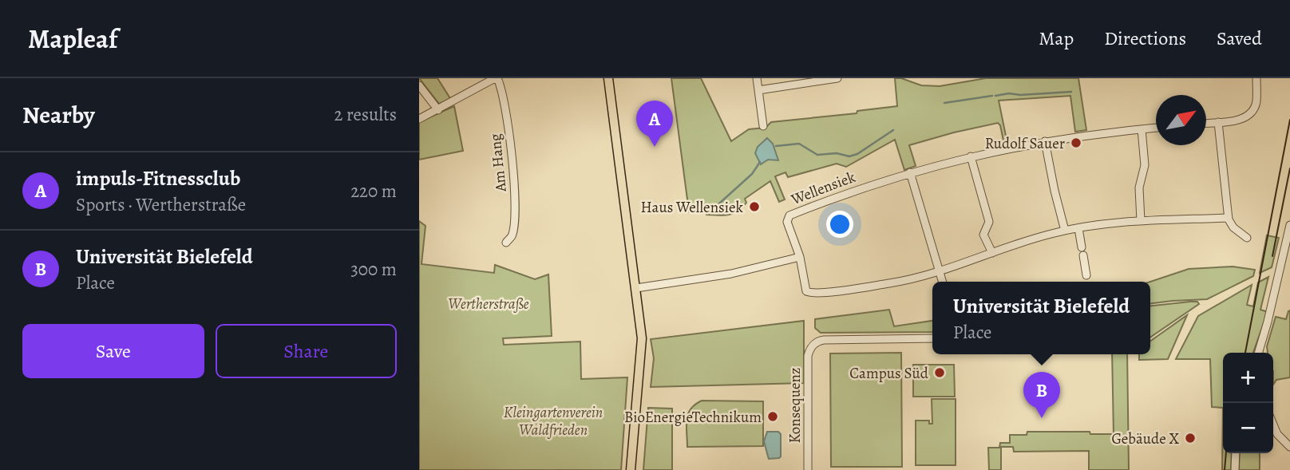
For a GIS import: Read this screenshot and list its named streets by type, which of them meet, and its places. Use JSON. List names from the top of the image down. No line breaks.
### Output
{"streets":{"street":["Am Hang","Wellensiek","Konsequenz"]},"parks":["Wertherstraße","Kleingartenverein Waldfrieden"],"places":["Rudolf Sauer","Haus Wellensiek","Campus Süd","BioEnergieTechnikum","Gebäude X"],"north":"top right","page":{"header":"Mapleaf","nav":["Map","Directions","Saved"],"heading":["Nearby","2 results"],"pins":["A","B"],"list":[{"mark":"A","name":"impuls-Fitnessclub","note":"Sports · Wertherstraße","value":"220 m"},{"mark":"B","name":"Universität Bielefeld","note":"Place","value":"300 m"}],"popup":["Universität Bielefeld","Place"],"buttons":["Save","Share"],"map_buttons":["+","−"]}}
